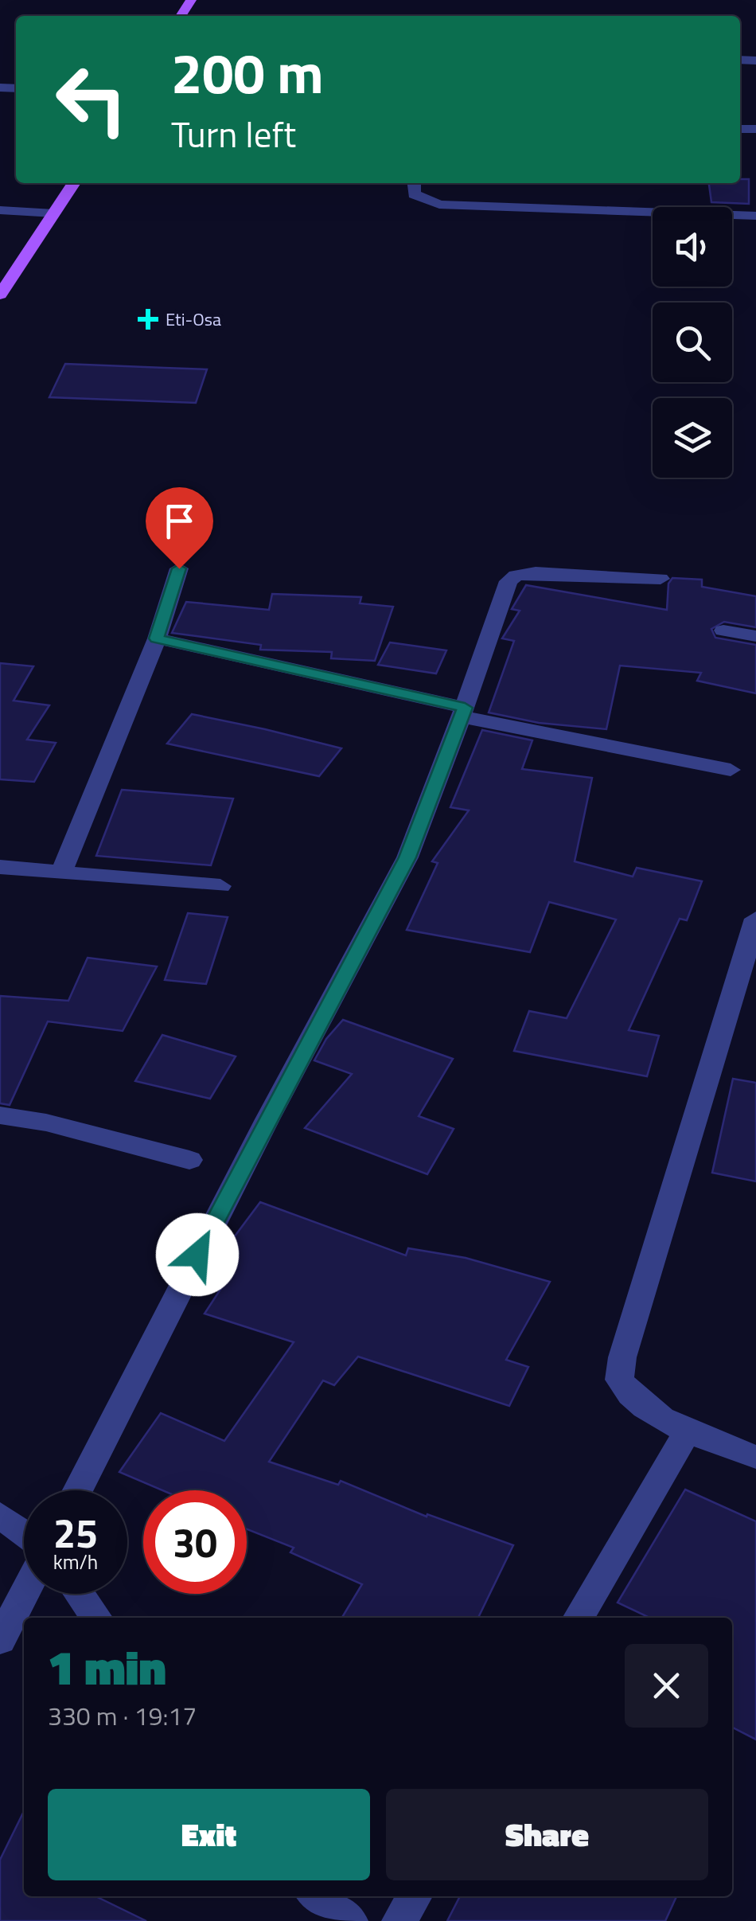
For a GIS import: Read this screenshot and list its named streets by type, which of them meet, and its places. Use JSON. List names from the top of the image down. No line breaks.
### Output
{"places":{"health":["Eti-Osa"]},"page":{"turn":["200 m","Turn left"],"speed":"25 km/h","limit":"30","heading":["1 min","330 m · 19:17"],"buttons":["Exit","Share"]}}
